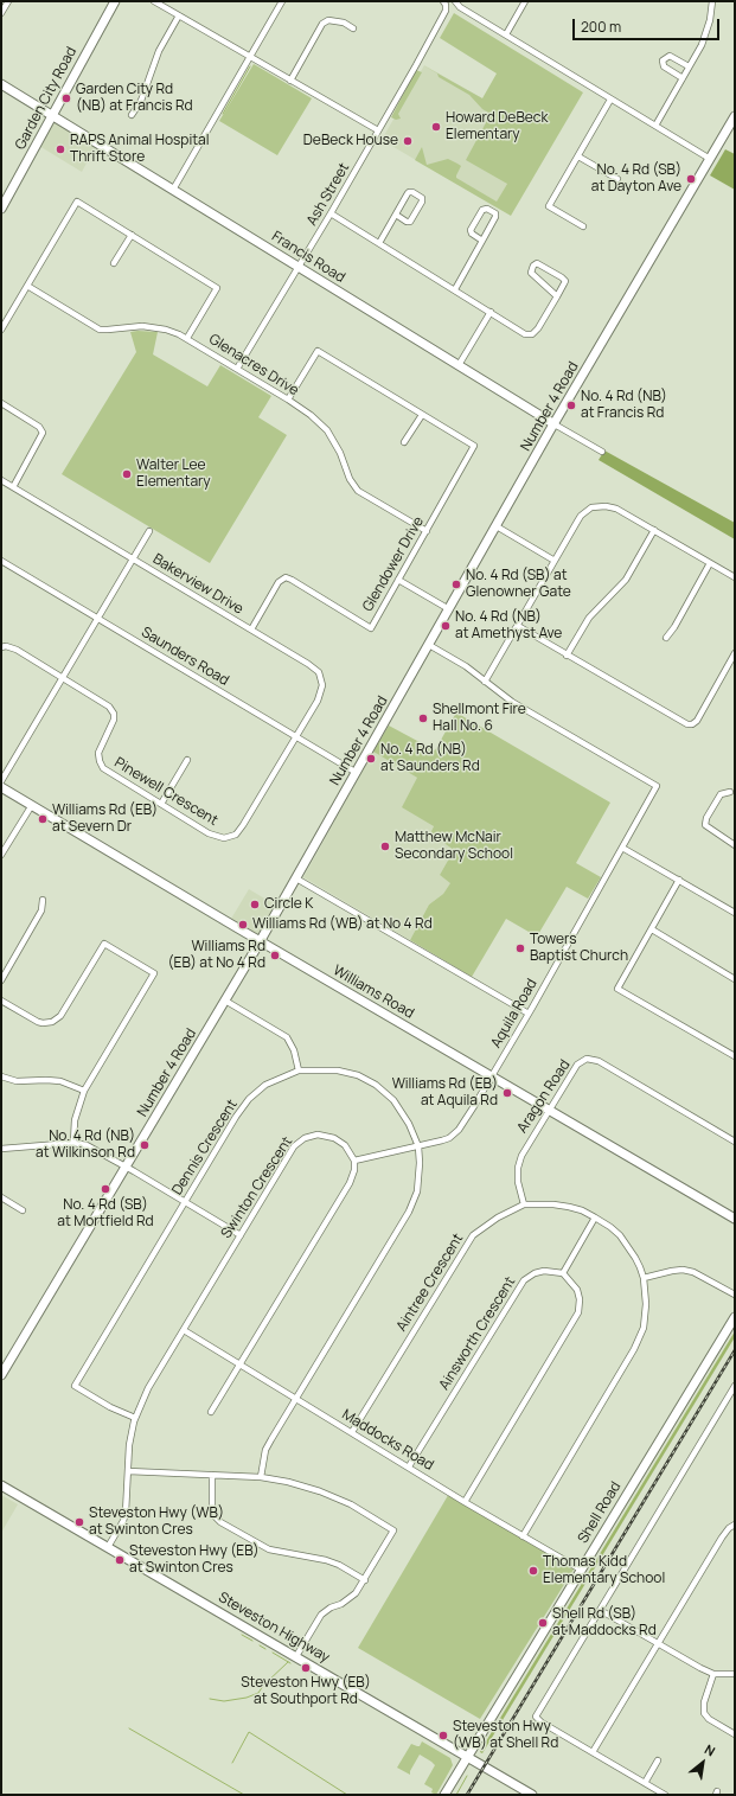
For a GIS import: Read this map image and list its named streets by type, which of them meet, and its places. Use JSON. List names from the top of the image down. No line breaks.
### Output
{"streets":{"street":["Garden City Road","Ash Street","Francis Road","Glenacres Drive","Number 4 Road","Glendower Drive","Bakerview Drive","Saunders Road","Pinewell Crescent","Williams Road","Aquila Road","Aragon Road","Dennis Crescent","Swinton Crescent","Aintree Crescent","Ainsworth Crescent","Maddocks Road","Shell Road","Steveston Highway"]},"crossings":[["Garden City Road","Francis Road"],["Ash Street","Francis Road"],["Ash Street","Glenacres Drive"],["Francis Road","Number 4 Road"],["Glenacres Drive","Glendower Drive"],["Number 4 Road","Saunders Road"],["Number 4 Road","Williams Road"],["Glendower Drive","Bakerview Drive"],["Bakerview Drive","Saunders Road"],["Bakerview Drive","Pinewell Crescent"],["Saunders Road","Pinewell Crescent"],["Williams Road","Aquila Road"],["Williams Road","Aragon Road"],["Aquila Road","Dennis Crescent"],["Aquila Road","Swinton Crescent"],["Aragon Road","Aintree Crescent"],["Dennis Crescent","Swinton Crescent"],["Dennis Crescent","Maddocks Road"],["Swinton Crescent","Maddocks Road"],["Swinton Crescent","Steveston Highway"],["Aintree Crescent","Maddocks Road"],["Ainsworth Crescent","Maddocks Road"],["Maddocks Road","Shell Road"],["Shell Road","Steveston Highway"]],"places":["Garden City Rd (NB) at Francis Rd","Howard DeBeck Elementary","DeBeck House","RAPS Animal Hospital Thrift Store","No. 4 Rd (SB) at Dayton Ave","No. 4 Rd (NB) at Francis Rd","Walter Lee Elementary","No. 4 Rd (SB) at Glenowner Gate","No. 4 Rd (NB) at Amethyst Ave","Shellmont Fire Hall No. 6","No. 4 Rd (NB) at Saunders Rd","Williams Rd (EB) at Severn Dr","Matthew McNair Secondary School","Circle K","Williams Rd (WB) at No 4 Rd","Towers Baptist Church","Williams Rd (EB) at No 4 Rd","Williams Rd (EB) at Aquila Rd","No. 4 Rd (NB) at Wilkinson Rd","No. 4 Rd (SB) at Mortfield Rd","Steveston Hwy (WB) at Swinton Cres","Steveston Hwy (EB) at Swinton Cres","Thomas Kidd Elementary School","Shell Rd (SB) at Maddocks Rd","Steveston Hwy (EB) at Southport Rd","Steveston Hwy (WB) at Shell Rd"],"scale_bar":"200 m","north":"top right"}
